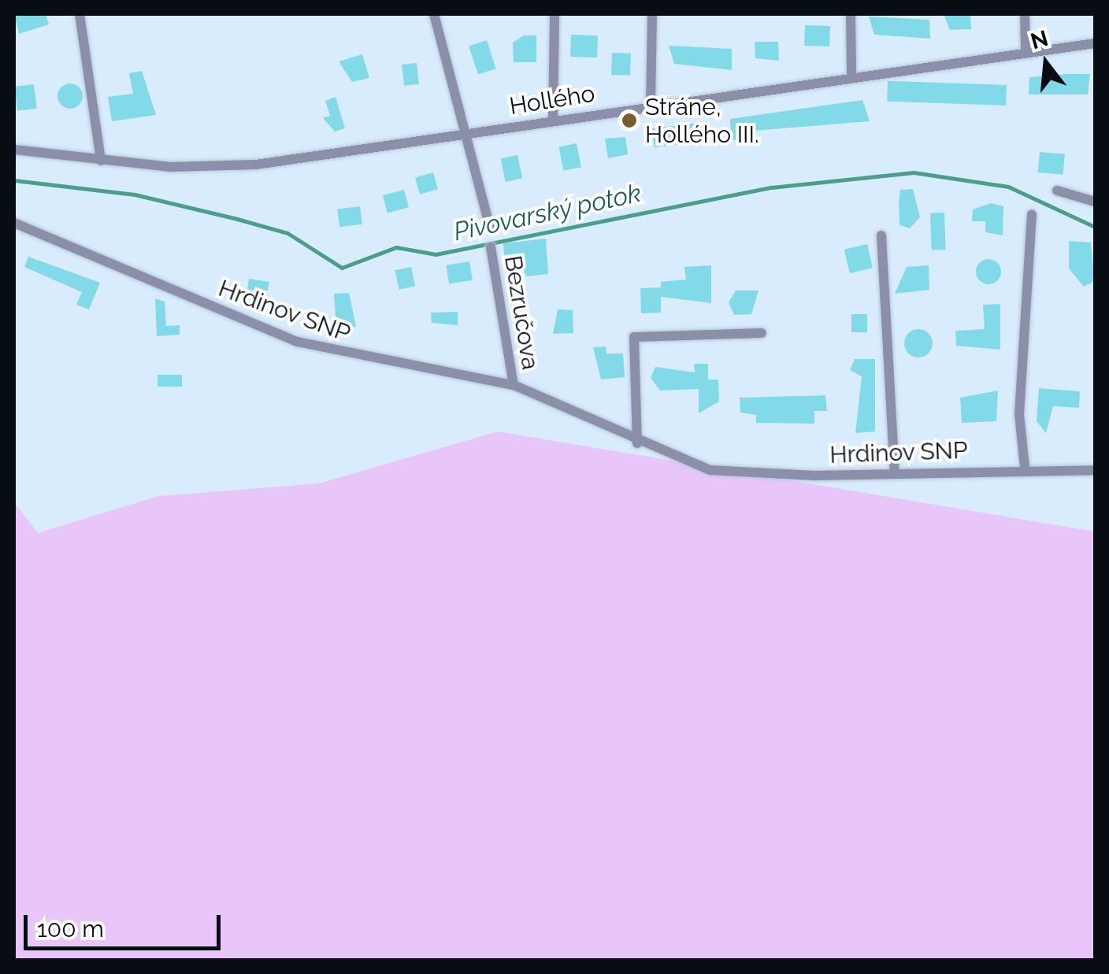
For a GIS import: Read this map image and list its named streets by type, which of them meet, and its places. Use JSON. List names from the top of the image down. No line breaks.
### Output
{"streets":{"street":["Hollého","Hrdinov SNP","Bezručova"]},"crossings":[["Hollého","Bezručova"],["Hrdinov SNP","Bezručova"]],"water":["Pivovarský potok"],"places":["Stráne, Hollého III."],"scale_bar":"100 m","north":"top"}
